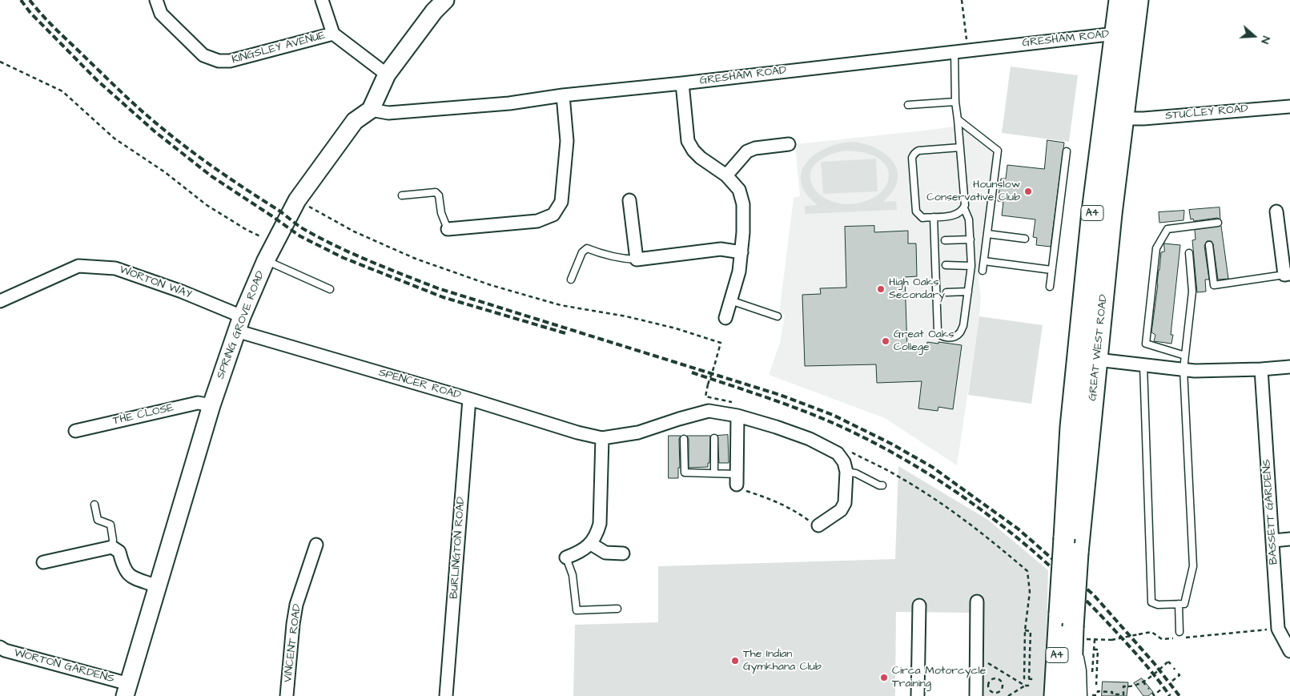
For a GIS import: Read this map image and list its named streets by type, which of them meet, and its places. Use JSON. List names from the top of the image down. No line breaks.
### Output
{"streets":{"highway":["A4","GREAT WEST ROAD"],"main road":["SPRING GROVE ROAD"],"street":["GRESHAM ROAD","KINGSLEY AVENUE","STUCLEY ROAD","WORTON WAY","SPENCER ROAD","THE CLOSE","BASSETT GARDENS","BURLINGTON ROAD","VINCENT ROAD","WORTON GARDENS"]},"crossings":[["GRESHAM ROAD","SPRING GROVE ROAD"],["GRESHAM ROAD","GREAT WEST ROAD"],["STUCLEY ROAD","GREAT WEST ROAD"],["WORTON WAY","SPRING GROVE ROAD"],["WORTON WAY","SPENCER ROAD"],["SPRING GROVE ROAD","SPENCER ROAD"],["SPRING GROVE ROAD","THE CLOSE"],["SPRING GROVE ROAD","WORTON GARDENS"],["SPENCER ROAD","BURLINGTON ROAD"]],"places":["Hounslow Conservative Club","High Oaks Secondary","Great Oaks College","The Indian Gymkhana Club","Circa Motorcycle Training"],"north":"right"}
